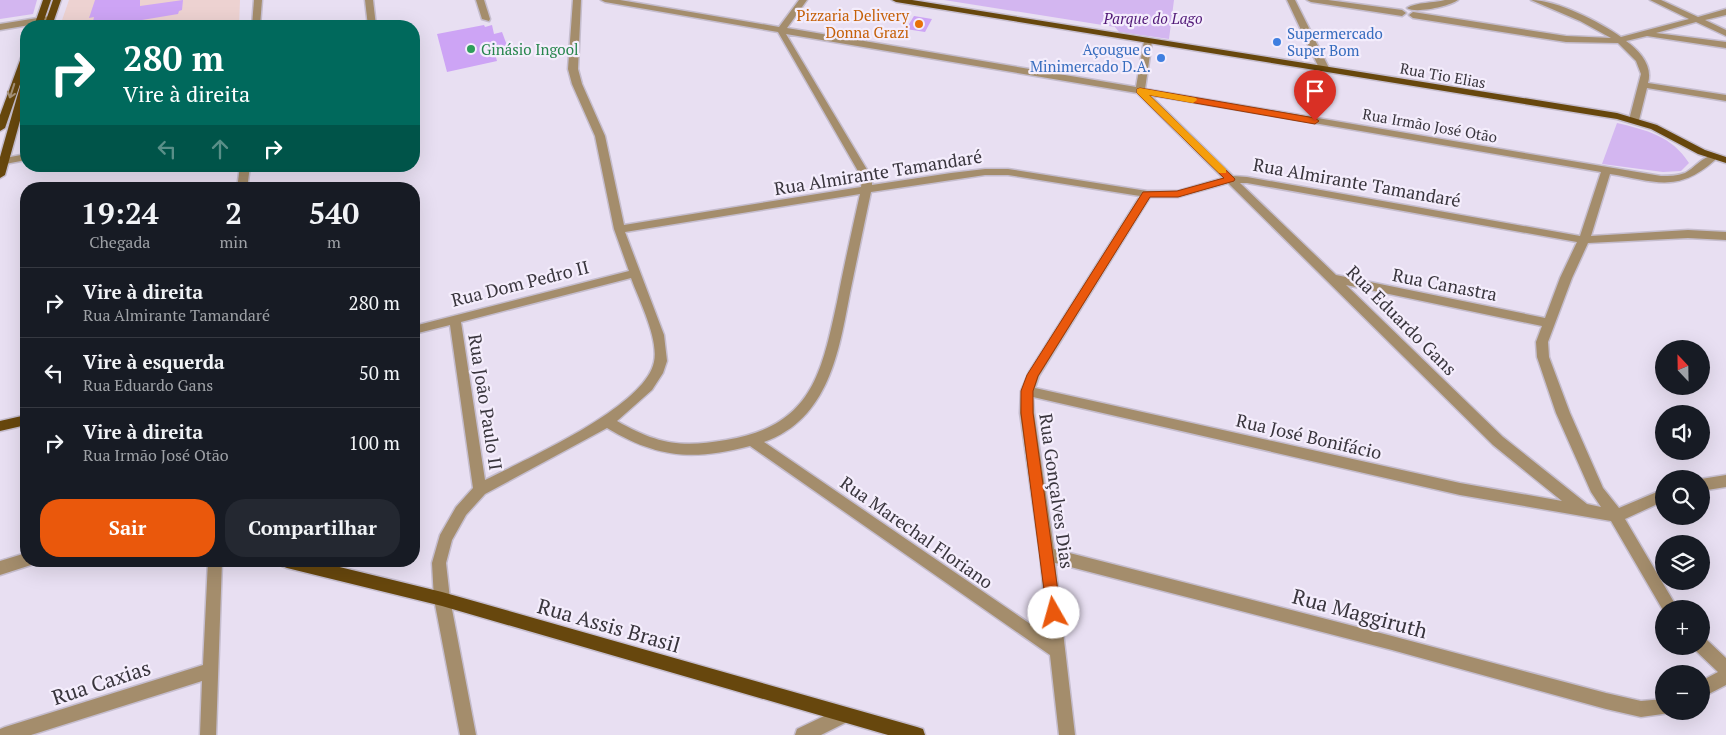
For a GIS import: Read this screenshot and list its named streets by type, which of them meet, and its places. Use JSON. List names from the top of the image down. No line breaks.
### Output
{"streets":{"main road":["Rua Tio Elias","Rua Assis Brasil"],"street":["Rua Irmão José Otão","Rua Almirante Tamandaré","Rua Dom Pedro II","Rua Canastra","Rua Eduardo Gans","Rua João Paulo II","Rua José Bonifácio","Rua Gonçalves Dias","Rua Marechal Floriano","Rua Maggiruth","Rua Caxias"]},"crossings":[["Rua Tio Elias","Rua Irmão José Otão"],["Rua Irmão José Otão","Rua Eduardo Gans"],["Rua Almirante Tamandaré","Rua Eduardo Gans"],["Rua Almirante Tamandaré","Rua Gonçalves Dias"],["Rua Dom Pedro II","Rua João Paulo II"],["Rua Canastra","Rua Eduardo Gans"],["Rua Eduardo Gans","Rua José Bonifácio"],["Rua José Bonifácio","Rua Gonçalves Dias"],["Rua Gonçalves Dias","Rua Marechal Floriano"],["Rua Gonçalves Dias","Rua Maggiruth"]],"parks":["Parque do Lago"],"places":["Pizzaria Delivery Donna Grazi","Supermercado Super Bom","Ginásio Ingool","Açougue e Minimercado D.A."],"north":"top","page":{"turn":["280 m","Vire à direita"],"eta":["19:24","Chegada","2","min","540","m"],"list":[{"name":"Vire à direita","note":"Rua Almirante Tamandaré","value":"280 m"},{"name":"Vire à esquerda","note":"Rua Eduardo Gans","value":"50 m"},{"name":"Vire à direita","note":"Rua Irmão José Otão","value":"100 m"}],"map_buttons":["+","−"],"buttons":["Sair","Compartilhar"]}}
